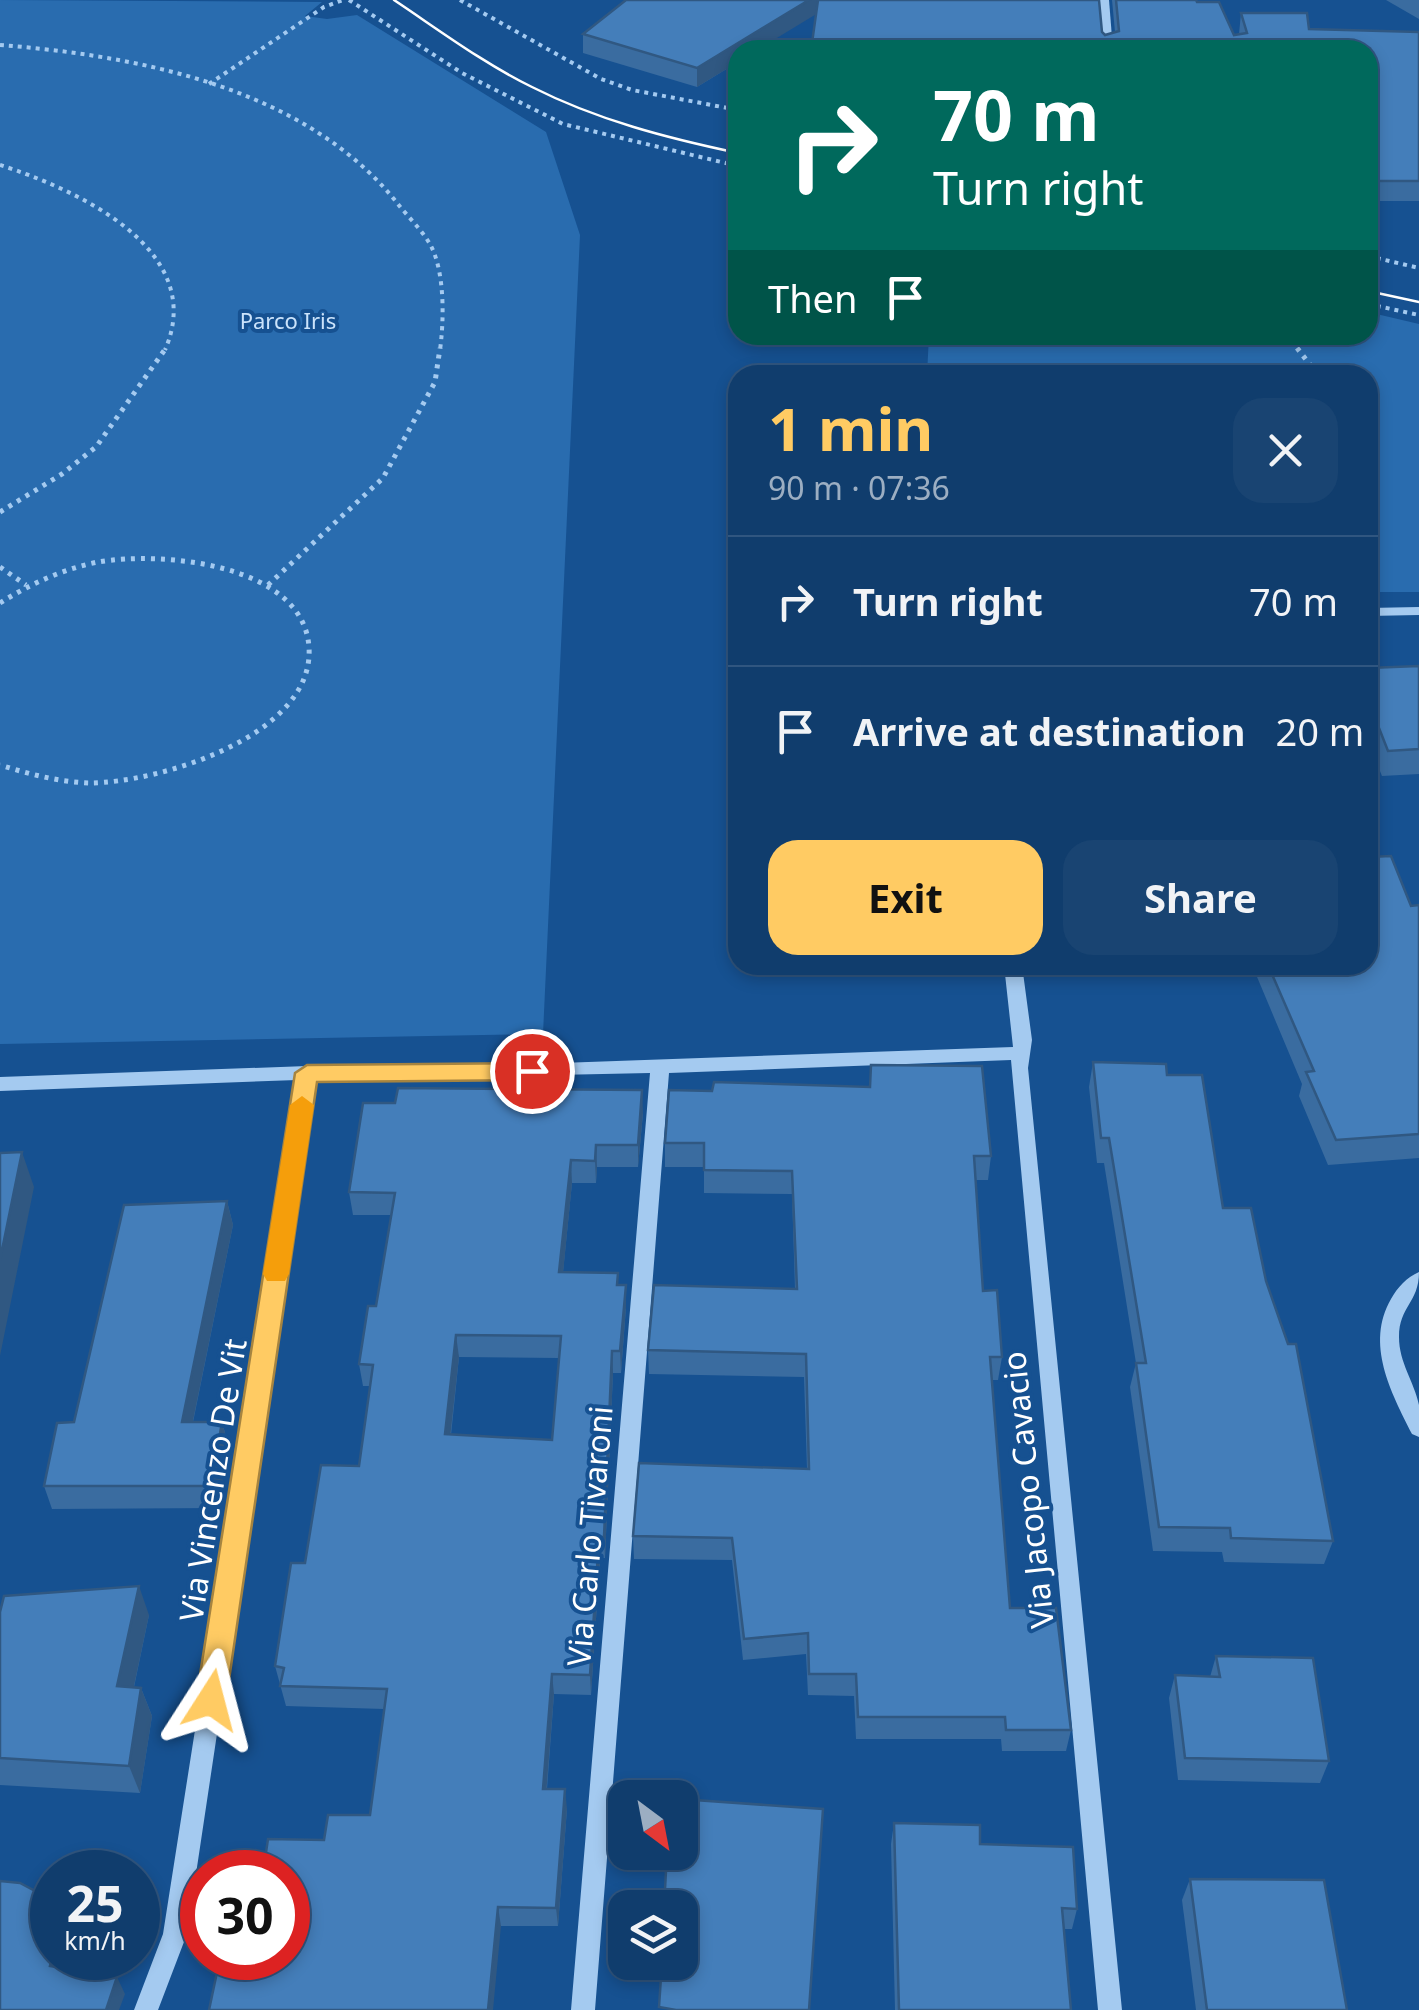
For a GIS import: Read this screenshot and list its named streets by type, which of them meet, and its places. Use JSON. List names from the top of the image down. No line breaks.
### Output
{"streets":{"street":["Via Vincenzo De Vit","Via Jacopo Cavacio","Via Carlo Tivaroni"]},"parks":["Parco Iris"],"north":"bottom right","page":{"turn":["70 m","Turn right"],"then":"Then","heading":["1 min","90 m · 07:36"],"list":[{"name":"Turn right","value":"70 m"},{"name":"Arrive at destination","value":"20 m"}],"buttons":["Exit","Share"],"speed":"25 km/h","limit":"30"}}
